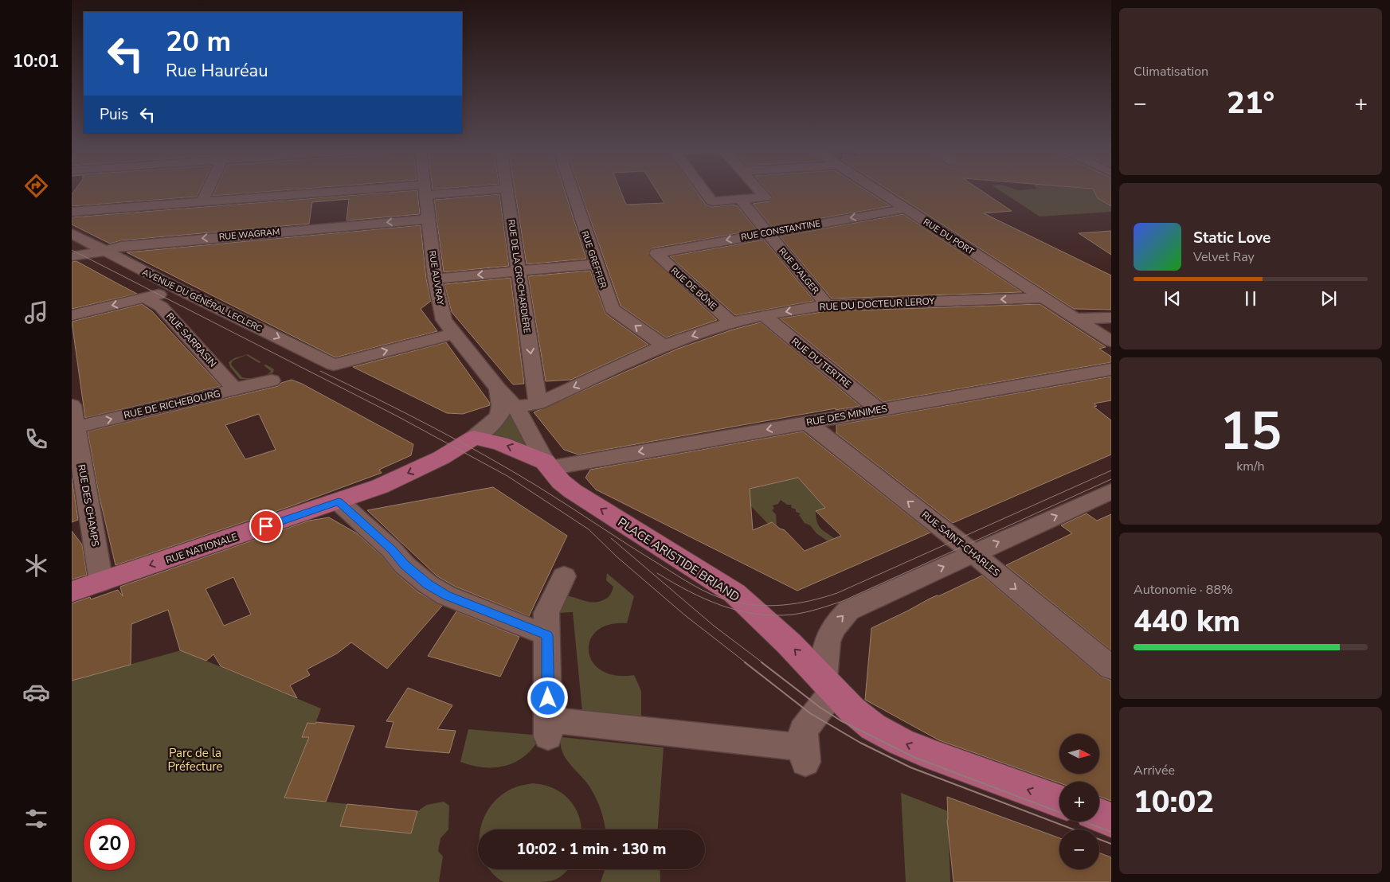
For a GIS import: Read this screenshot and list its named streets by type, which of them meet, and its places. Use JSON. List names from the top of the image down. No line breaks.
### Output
{"streets":{"main road":["RUE NATIONALE","PLACE ARISTIDE BRIAND"],"street":["RUE CONSTANTINE","RUE WAGRAM","RUE DU PORT","RUE GREFFIER","RUE D'ALGER","RUE DE LA CROCHARDIÈRE","RUE AUVRAY","RUE DE BÔNE","AVENUE DU GÉNÉRAL LECLERC","RUE DU DOCTEUR LEROY","RUE SARRASIN","RUE DU TERTRE","RUE DE RICHEBOURG","RUE DES MINIMES","RUE DES CHAMPS","RUE SAINT-CHARLES"]},"crossings":[["RUE CONSTANTINE","RUE DU PORT"],["RUE CONSTANTINE","RUE D'ALGER"],["RUE CONSTANTINE","RUE DE BÔNE"],["RUE WAGRAM","RUE AUVRAY"],["RUE WAGRAM","AVENUE DU GÉNÉRAL LECLERC"],["RUE DU PORT","RUE DU DOCTEUR LEROY"],["RUE GREFFIER","RUE DU DOCTEUR LEROY"],["RUE D'ALGER","RUE DU DOCTEUR LEROY"],["RUE DE LA CROCHARDIÈRE","RUE DU DOCTEUR LEROY"],["RUE AUVRAY","AVENUE DU GÉNÉRAL LECLERC"],["RUE AUVRAY","RUE DU DOCTEUR LEROY"],["RUE AUVRAY","RUE DES MINIMES"],["RUE AUVRAY","PLACE ARISTIDE BRIAND"],["RUE DE BÔNE","RUE DU DOCTEUR LEROY"],["RUE DU DOCTEUR LEROY","RUE DU TERTRE"],["RUE SARRASIN","RUE DE RICHEBOURG"],["RUE DU TERTRE","RUE DES MINIMES"],["RUE DE RICHEBOURG","RUE DES CHAMPS"],["RUE DES MINIMES","RUE SAINT-CHARLES"],["RUE DES MINIMES","PLACE ARISTIDE BRIAND"],["RUE DES CHAMPS","RUE NATIONALE"],["RUE NATIONALE","PLACE ARISTIDE BRIAND"]],"one_way":["RUE CONSTANTINE","RUE GREFFIER","RUE DE LA CROCHARDIÈRE","RUE DU DOCTEUR LEROY","RUE DES MINIMES","RUE NATIONALE","PLACE ARISTIDE BRIAND"],"parks":["Parc de la Préfecture"],"north":"right","page":{"tabs":"10:01","tile":["Climatisation",["15","km/h"],["Autonomie · 88%","440 km"],["Arrivée","10:02"]],"turn":["20 m","Rue Hauréau"],"heat":["−","21°","+"],"then":"Puis","song":["Static Love","Velvet Ray"],"map_buttons":["+","−"],"limit":"20","trip":"10:02 · 1 min · 130 m"}}
